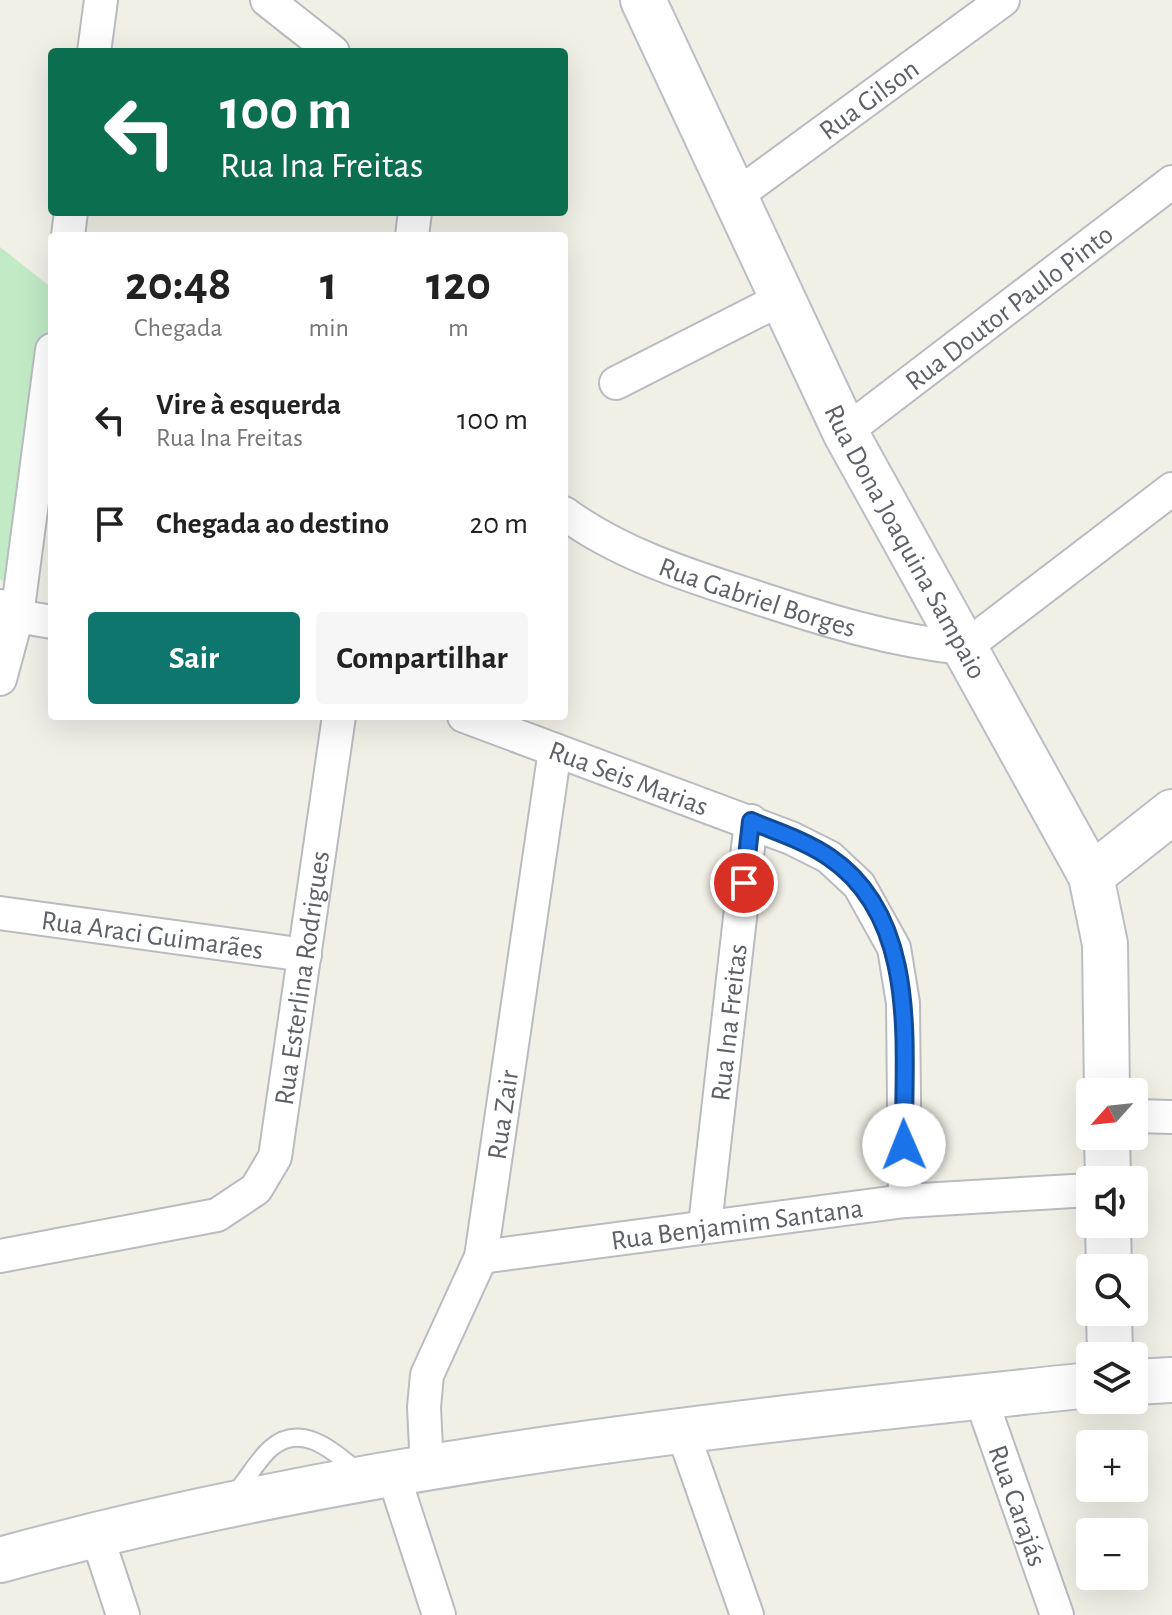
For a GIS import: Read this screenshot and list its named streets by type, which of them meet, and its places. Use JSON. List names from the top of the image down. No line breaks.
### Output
{"streets":{"street":["Rua Gilson","Rua Doutor Paulo Pinto","Rua Dona Joaquina Sampaio","Rua Gabriel Borges","Rua Seis Marias","Rua Araci Guimarães","Rua Esterlina Rodrigues","Rua Ina Freitas","Rua Zair","Rua Benjamim Santana","Rua Carajás"]},"crossings":[["Rua Gilson","Rua Dona Joaquina Sampaio"],["Rua Doutor Paulo Pinto","Rua Dona Joaquina Sampaio"],["Rua Dona Joaquina Sampaio","Rua Gabriel Borges"],["Rua Seis Marias","Rua Ina Freitas"],["Rua Seis Marias","Rua Zair"],["Rua Seis Marias","Rua Benjamim Santana"],["Rua Araci Guimarães","Rua Esterlina Rodrigues"],["Rua Ina Freitas","Rua Benjamim Santana"],["Rua Zair","Rua Benjamim Santana"]],"north":"bottom left","page":{"turn":["100 m","Rua Ina Freitas"],"eta":["20:48","Chegada","1","min","120","m"],"list":[{"name":"Vire à esquerda","note":"Rua Ina Freitas","value":"100 m"},{"name":"Chegada ao destino","value":"20 m"}],"buttons":["Sair","Compartilhar"],"map_buttons":["+","−"]}}
